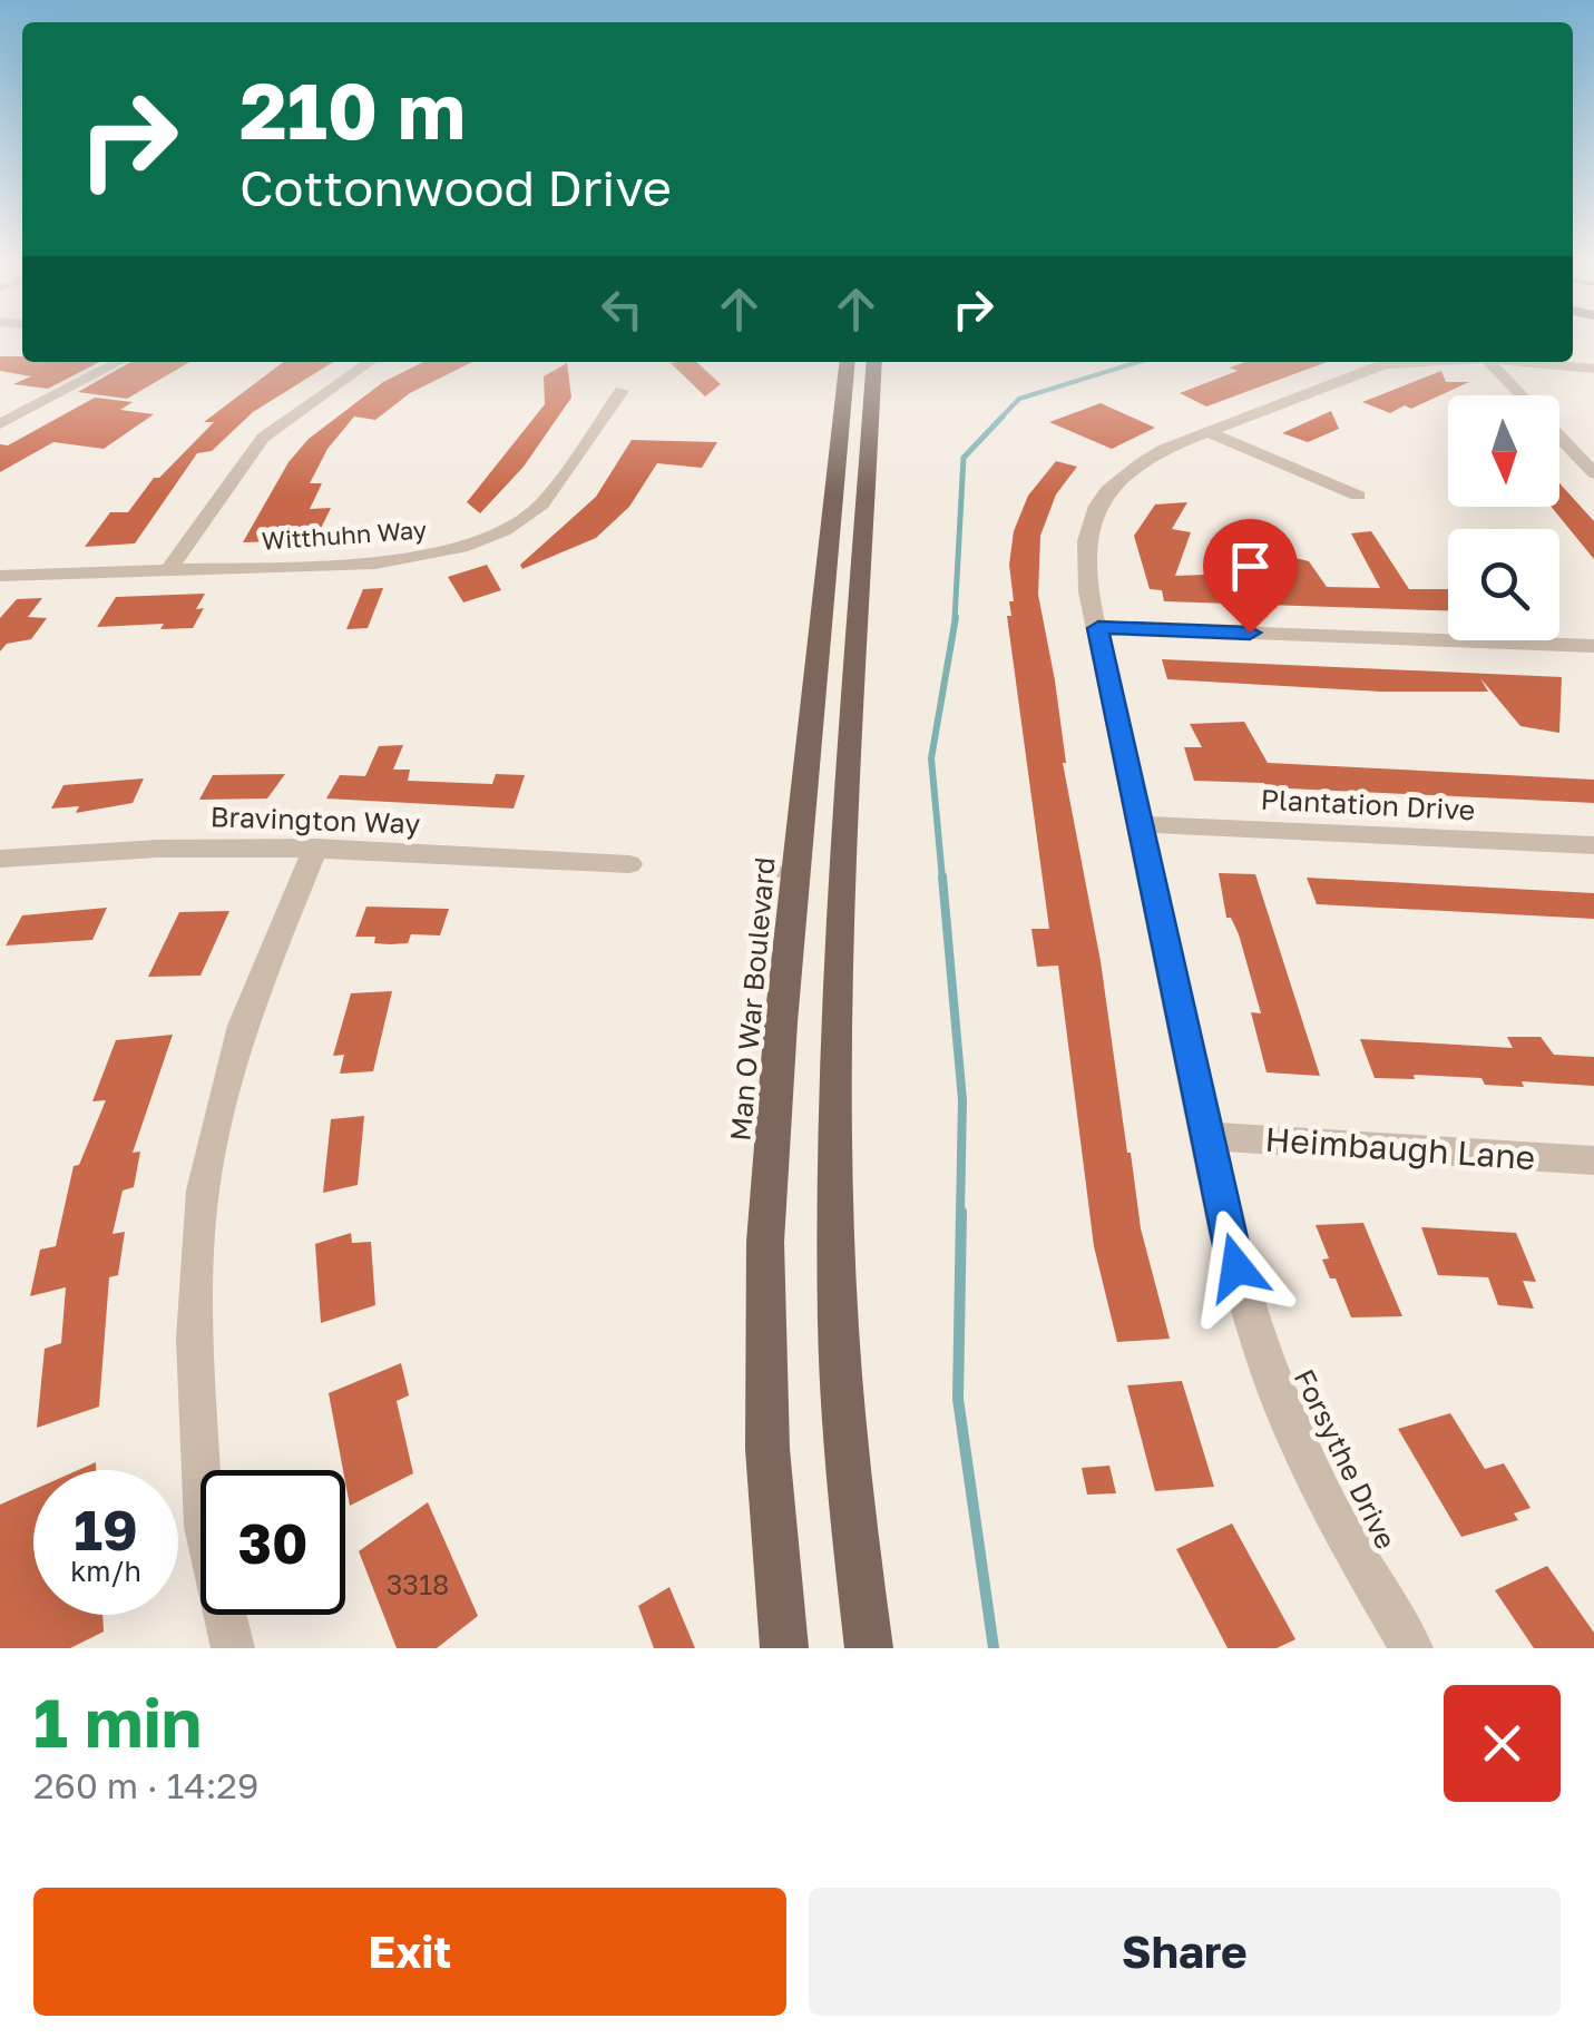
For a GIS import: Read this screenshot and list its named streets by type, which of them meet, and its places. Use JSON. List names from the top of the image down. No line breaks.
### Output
{"streets":{"main road":["Man O War Boulevard"],"street":["Witthuhn Way","Plantation Drive","Bravington Way","Heimbaugh Lane","Forsythe Drive"]},"crossings":[["Plantation Drive","Forsythe Drive"],["Heimbaugh Lane","Forsythe Drive"]],"house_numbers":["3318"],"north":"bottom","page":{"turn":["210 m","Cottonwood Drive"],"speed":"19 km/h","limit":"30","heading":["1 min","260 m · 14:29"],"buttons":["Exit","Share"]}}
